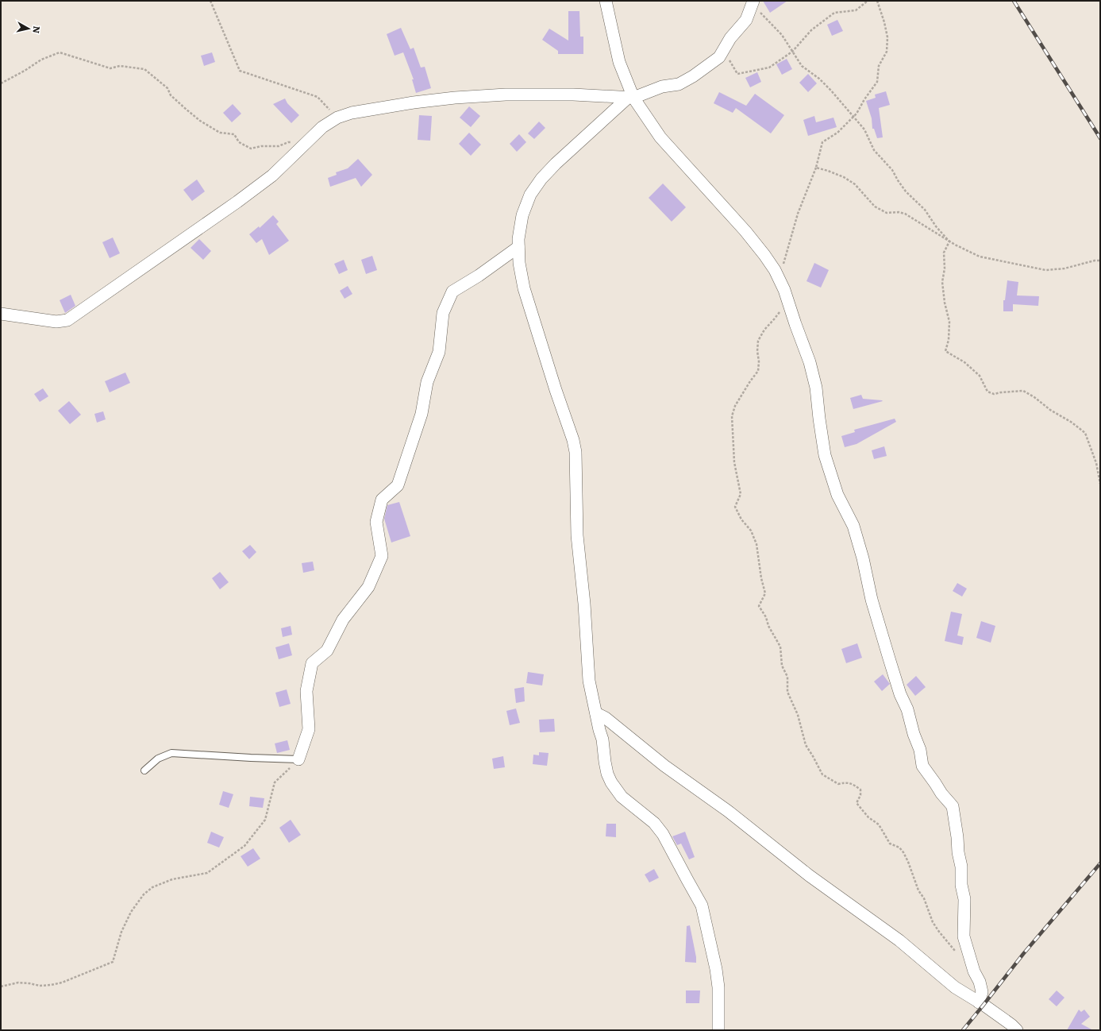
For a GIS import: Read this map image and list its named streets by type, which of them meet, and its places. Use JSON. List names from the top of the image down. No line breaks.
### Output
{"north":"right"}
